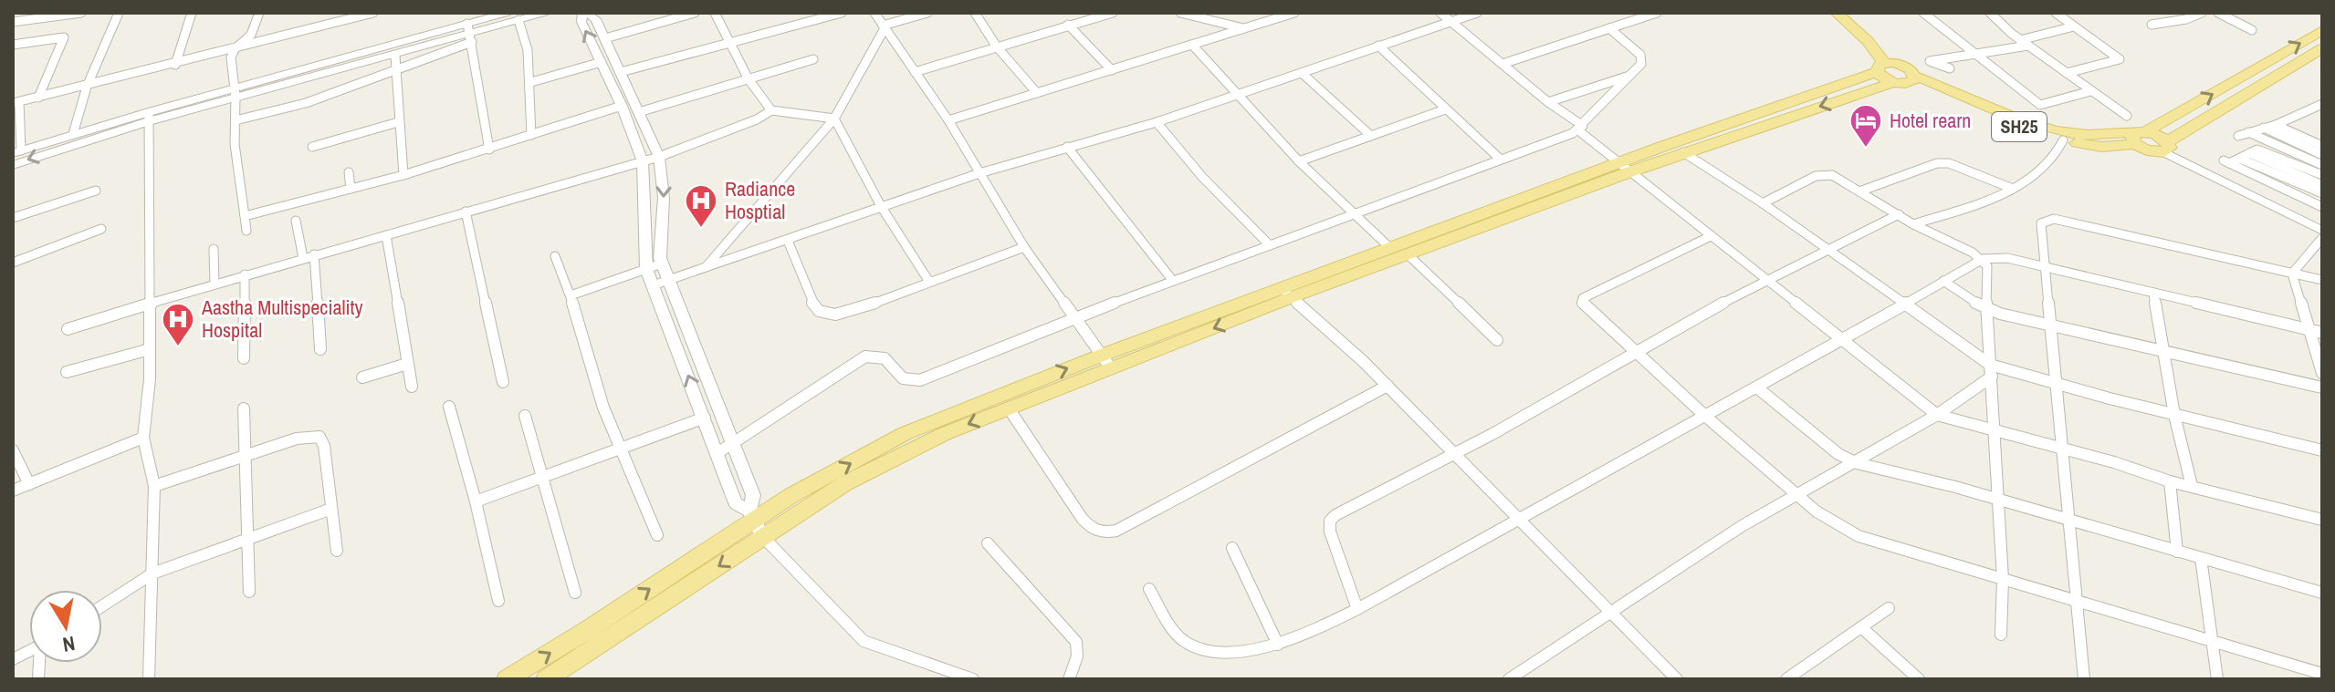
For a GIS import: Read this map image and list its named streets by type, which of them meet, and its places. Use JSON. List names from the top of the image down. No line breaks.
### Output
{"streets":{"main road":["SH25"]},"places":{"hotel":["Hotel rearn"],"hospital":["Radiance Hosptial","Aastha Multispeciality Hospital"]},"north":"bottom"}
